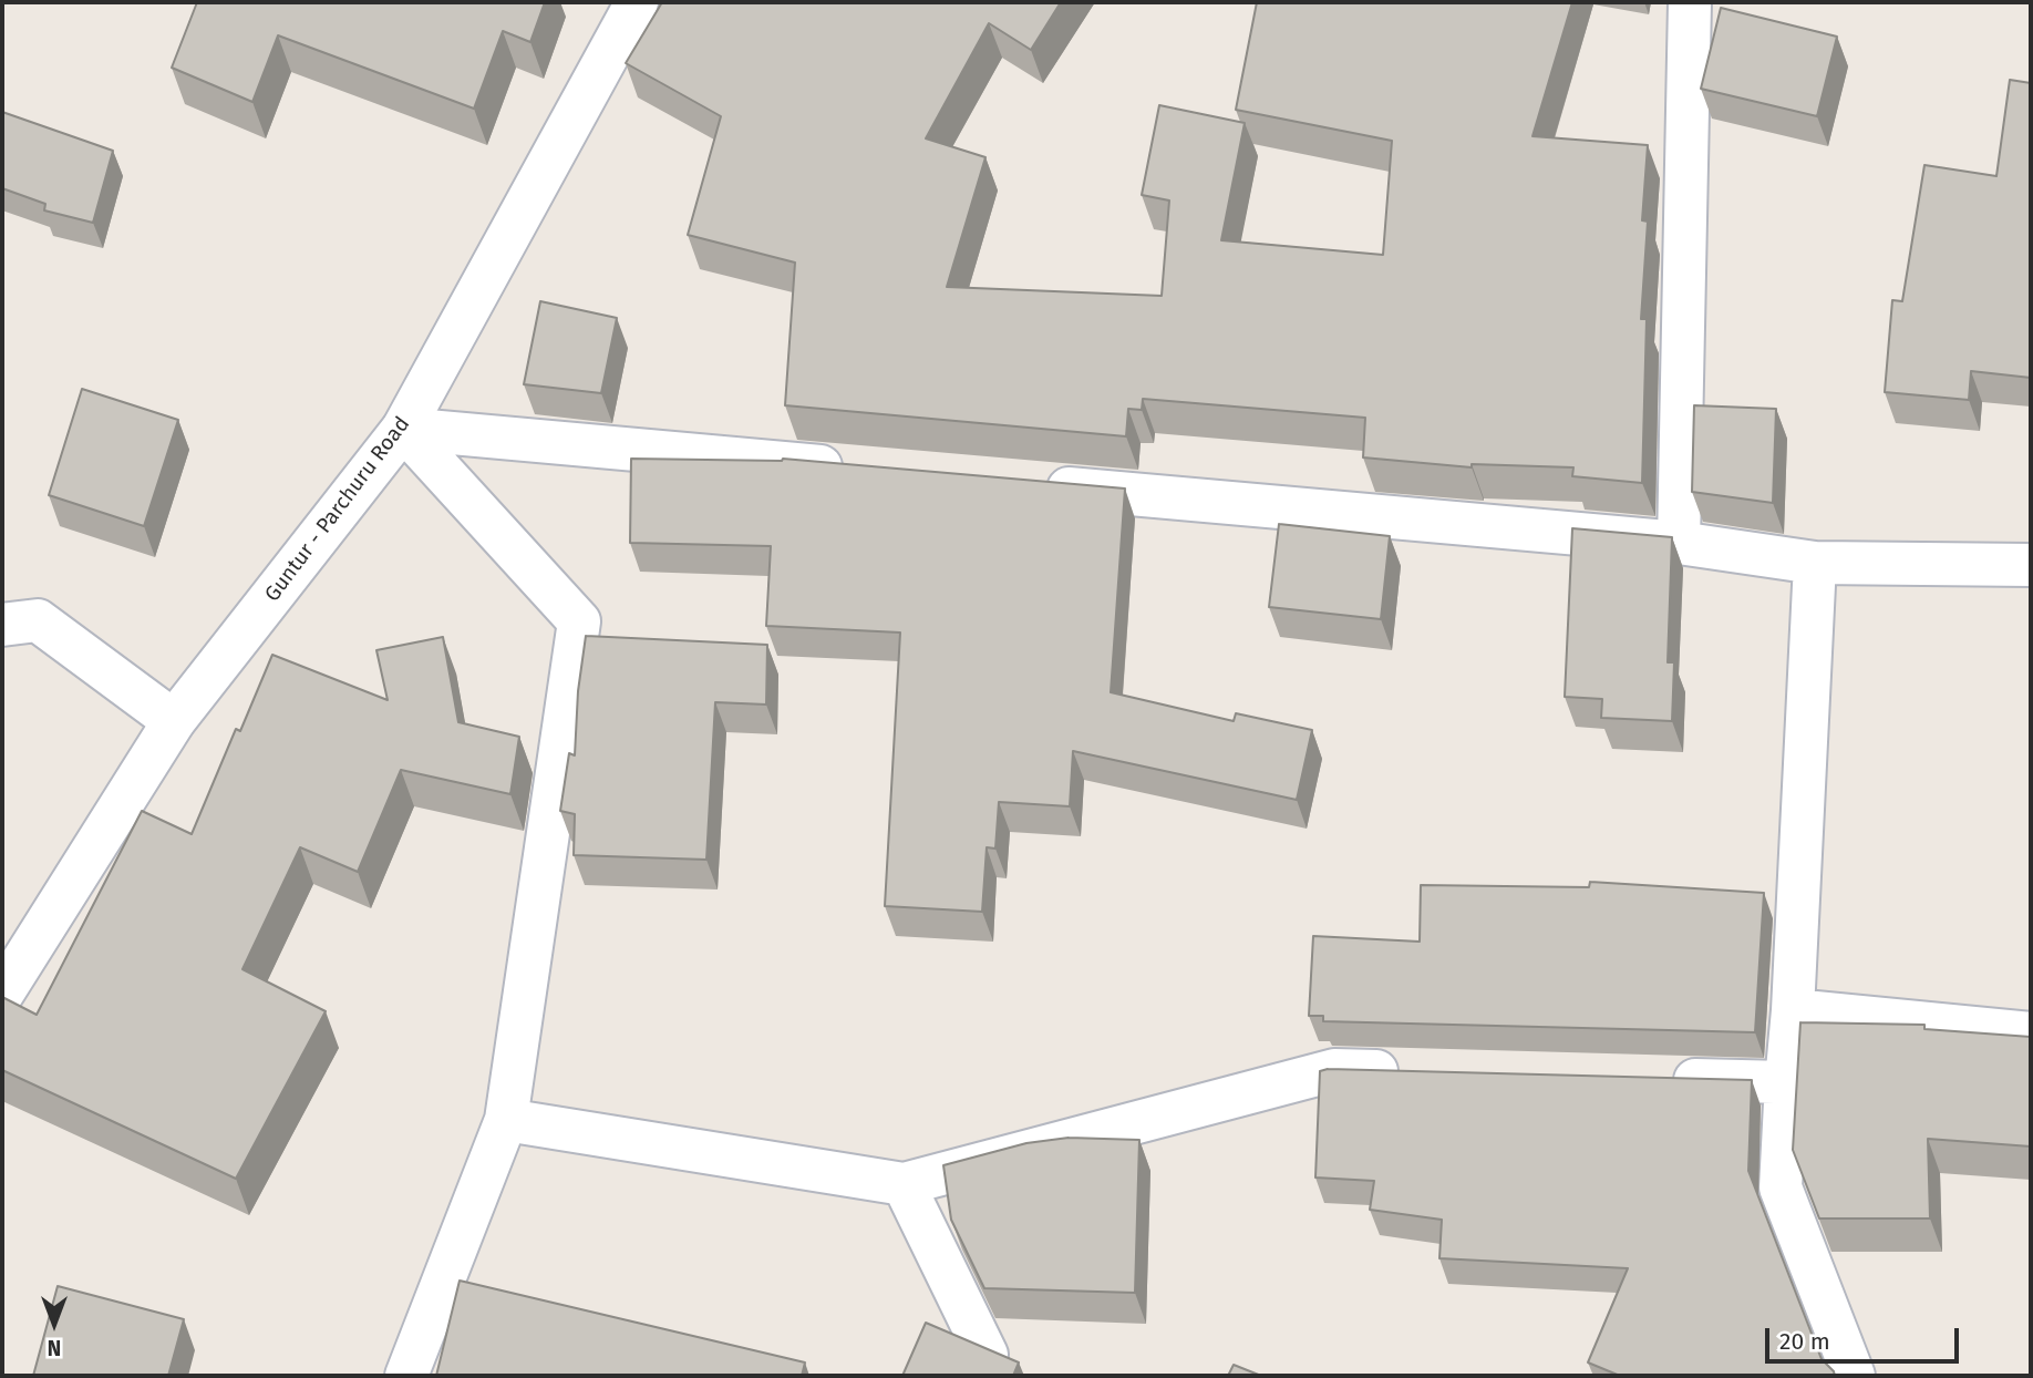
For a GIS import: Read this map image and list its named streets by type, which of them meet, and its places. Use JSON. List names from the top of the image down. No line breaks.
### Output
{"streets":{"street":["Guntur - Parchuru Road"]},"scale_bar":"20 m","north":"bottom"}
